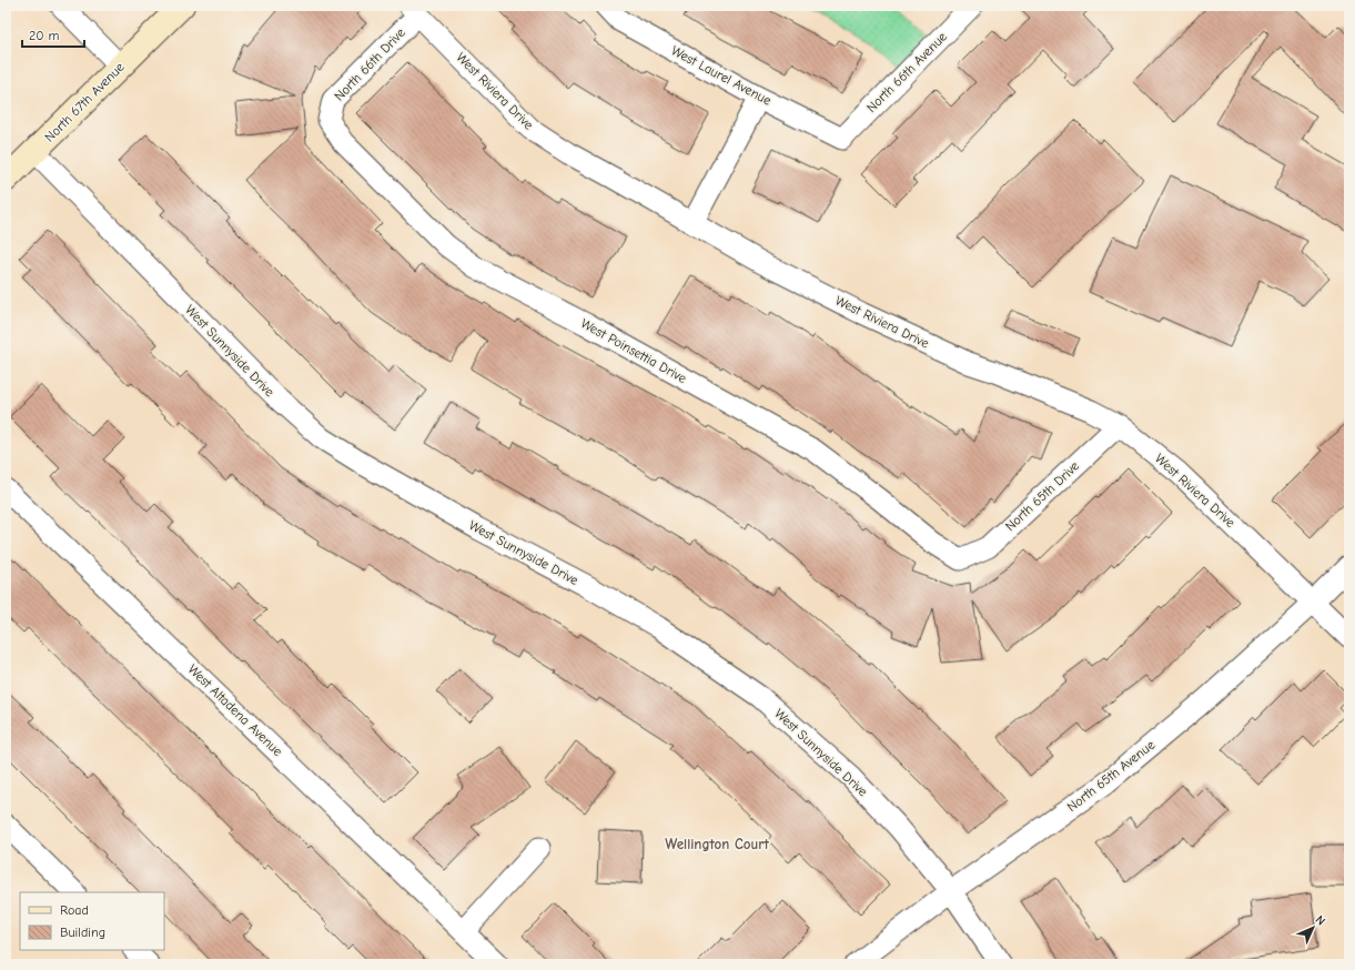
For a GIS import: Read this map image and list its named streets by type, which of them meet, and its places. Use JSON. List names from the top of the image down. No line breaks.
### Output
{"streets":{"main road":["North 67th Avenue"],"street":["North 66th Drive","North 66th Avenue","West Laurel Avenue","West Riviera Drive","West Sunnyside Drive","West Poinsettia Drive","North 65th Drive","West Altadena Avenue","North 65th Avenue"]},"crossings":[["North 66th Drive","West Riviera Drive"],["North 66th Drive","West Poinsettia Drive"],["North 66th Avenue","West Laurel Avenue"],["West Riviera Drive","North 65th Drive"],["West Riviera Drive","North 65th Avenue"],["North 67th Avenue","West Sunnyside Drive"],["West Sunnyside Drive","North 65th Avenue"],["West Poinsettia Drive","North 65th Drive"]],"districts":["Wellington Court"],"legend":["Road","Building"],"scale_bar":"20 m","north":"top right"}
